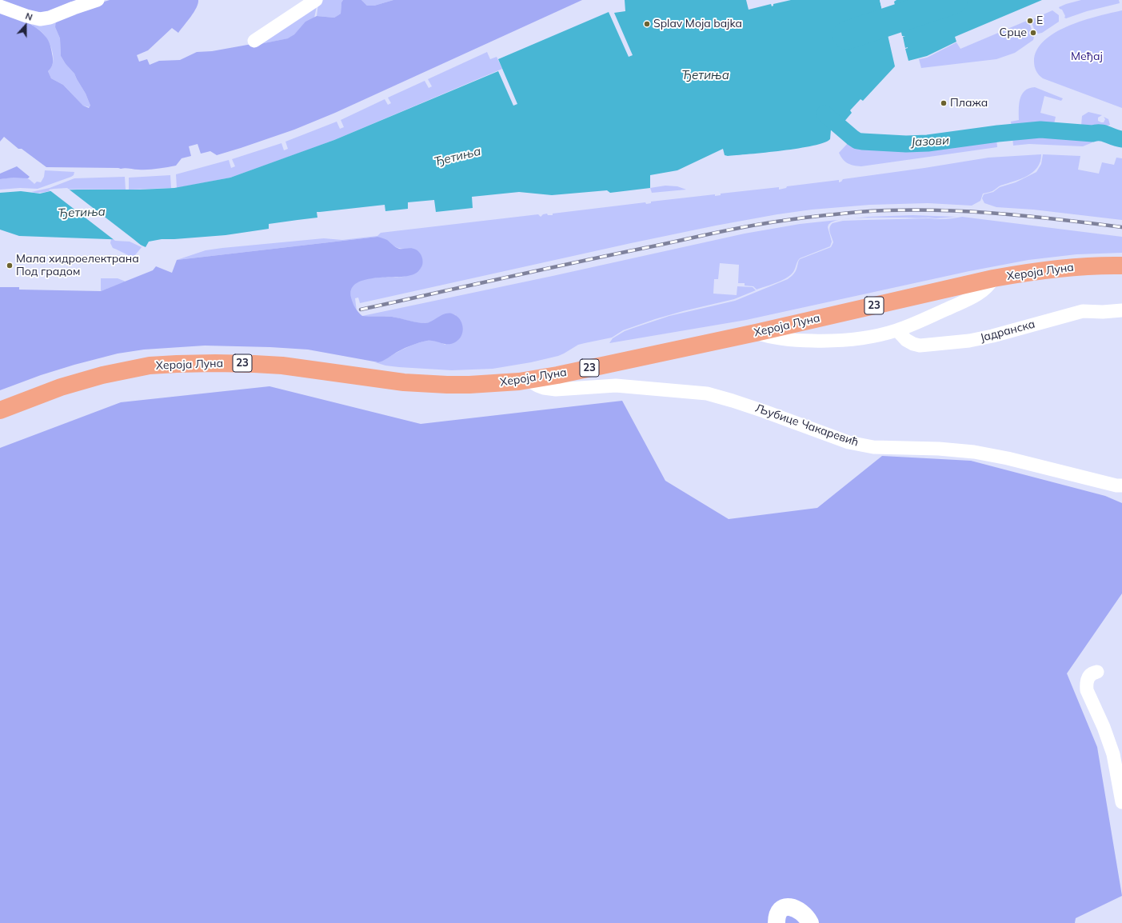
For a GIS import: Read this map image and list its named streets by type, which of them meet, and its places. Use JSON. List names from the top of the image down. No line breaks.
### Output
{"streets":{"main road":["Хероја Луна","23"],"street":["Јадранска","Љубице Чакаревић"]},"crossings":[["Хероја Луна","Љубице Чакаревић"]],"water":["Ђетиња","Јазови"],"parks":["Међај"],"places":["E","Splav Moja bajka","Срце","Плажа","Мала хидроелектрана Под градом"],"north":"top"}
